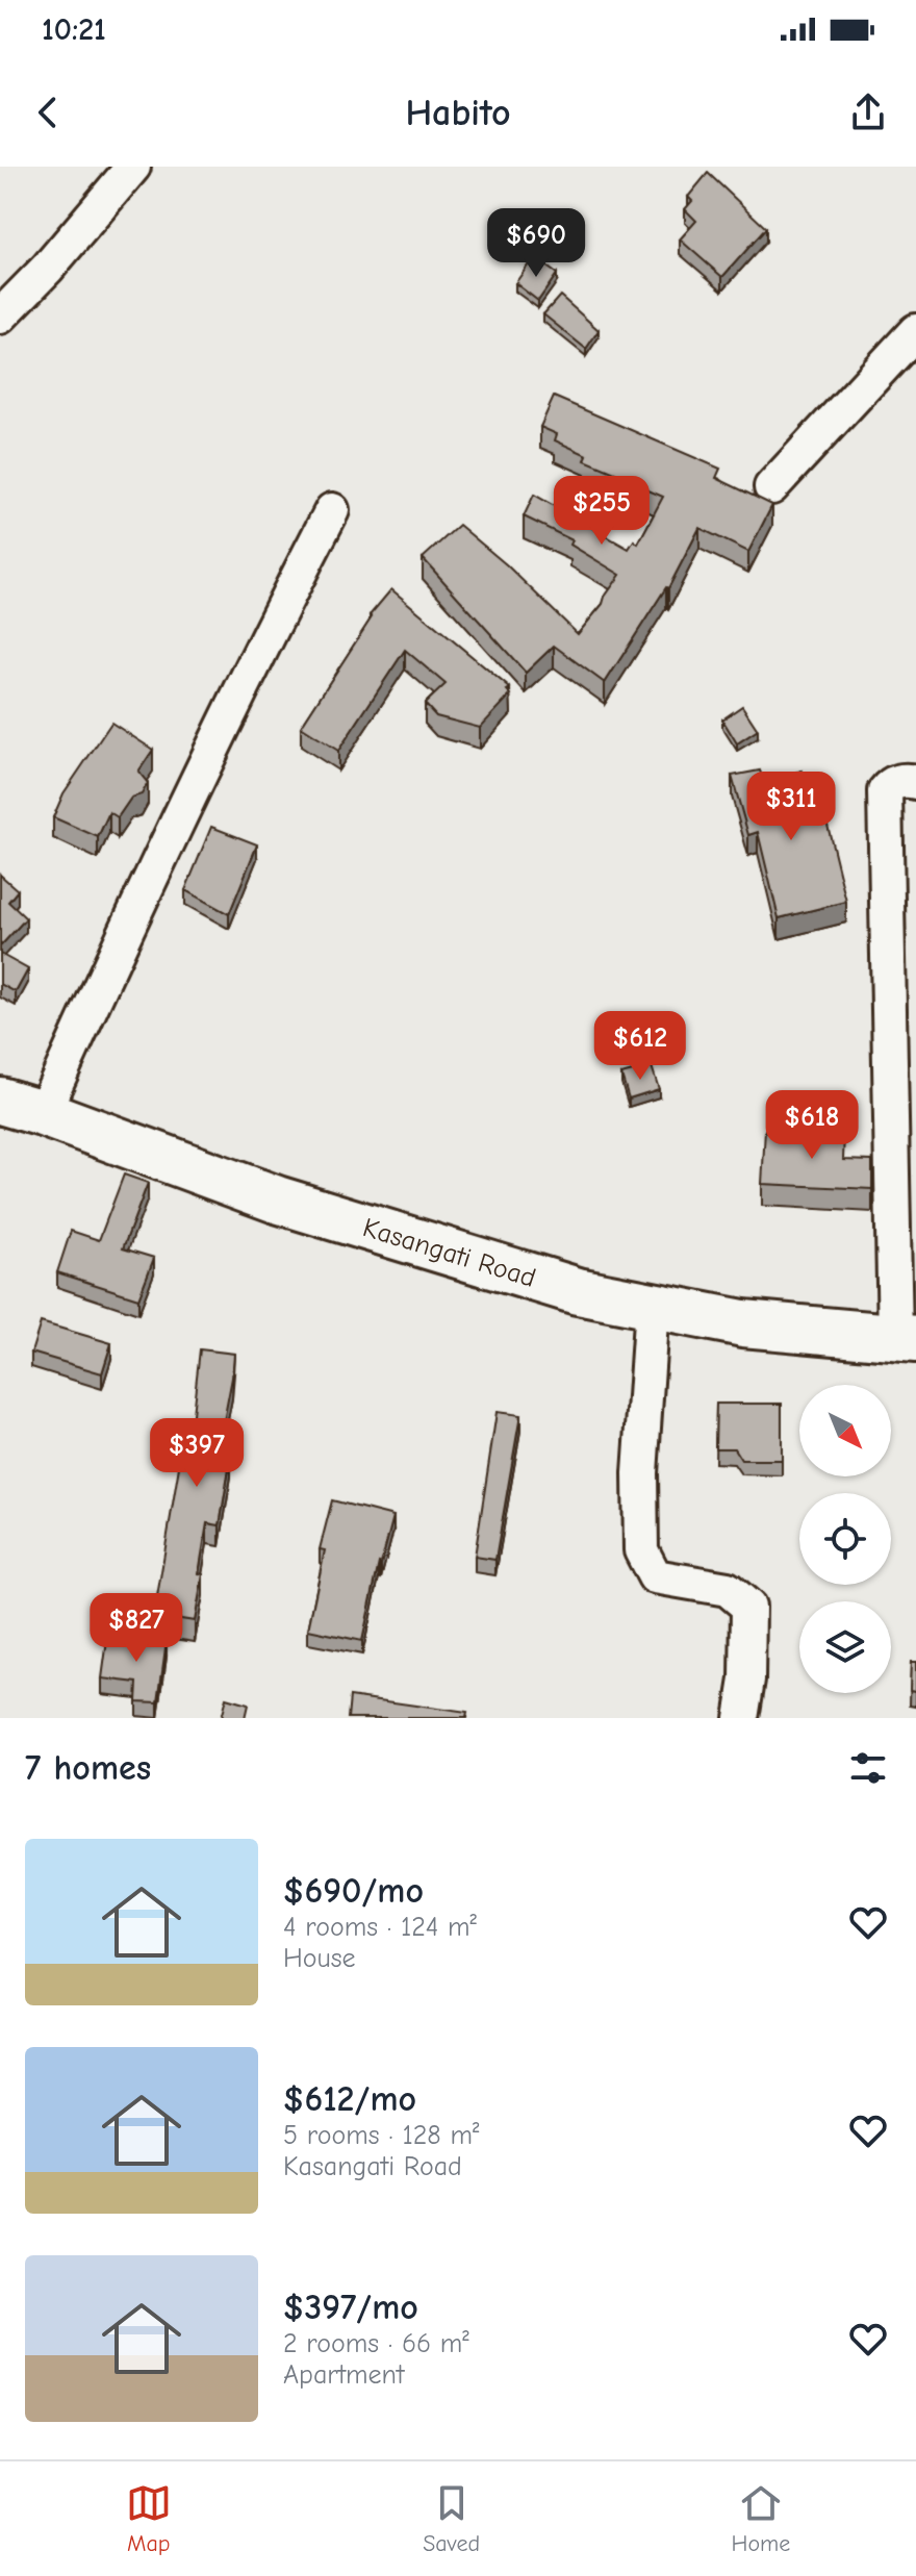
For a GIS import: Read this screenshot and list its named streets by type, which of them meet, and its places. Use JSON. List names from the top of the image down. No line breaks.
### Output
{"streets":{"street":["Kasangati Road"]},"north":"bottom right","page":{"status":"10:21","header":"Habito","price":["$690","$255","$311","$612","$618","$397","$827"],"heading":"7 homes","list":[{"name":"$690/mo","note":"4 rooms · 124 m² · House"},{"name":"$612/mo","note":"5 rooms · 128 m² · Kasangati Road"},{"name":"$397/mo","note":"2 rooms · 66 m² · Apartment"}],"tabs":["Map","Saved","Home"]}}
